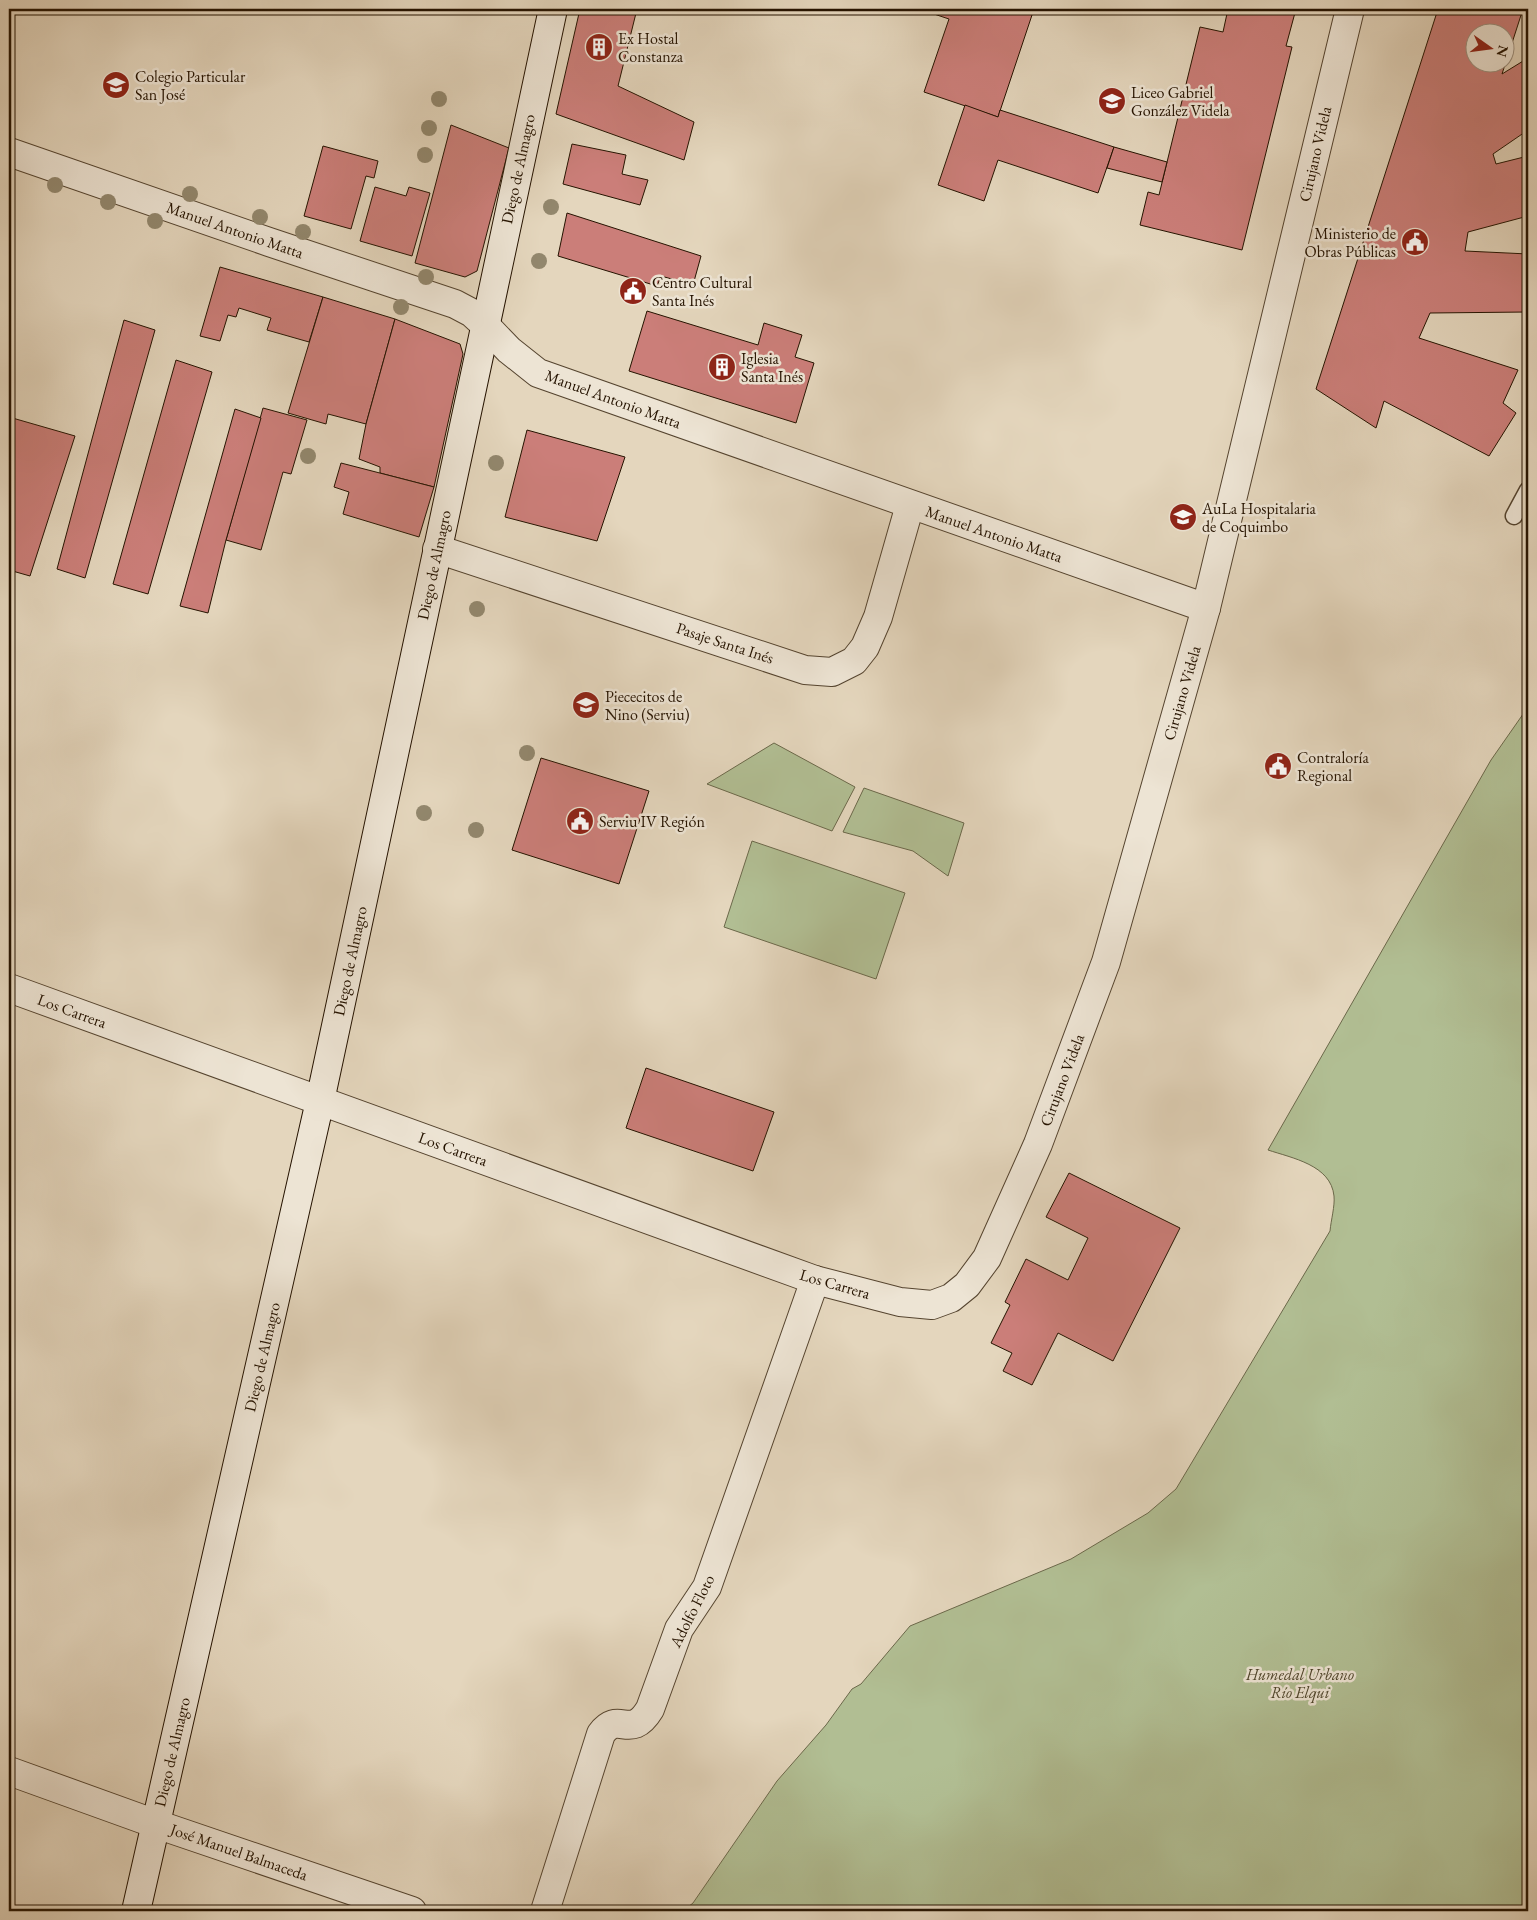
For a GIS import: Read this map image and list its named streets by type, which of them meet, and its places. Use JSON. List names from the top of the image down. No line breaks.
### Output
{"streets":{"street":["Cirujano Videla","Diego de Almagro","Manuel Antonio Matta","Pasaje Santa Inés","Los Carrera","Adolfo Floto","José Manuel Balmaceda"]},"crossings":[["Cirujano Videla","Manuel Antonio Matta"],["Cirujano Videla","Los Carrera"],["Diego de Almagro","Manuel Antonio Matta"],["Diego de Almagro","Pasaje Santa Inés"],["Diego de Almagro","Los Carrera"],["Diego de Almagro","José Manuel Balmaceda"],["Manuel Antonio Matta","Pasaje Santa Inés"],["Los Carrera","Adolfo Floto"]],"parks":["Humedal Urbano Río Elqui"],"places":{"building":["Ex Hostal Constanza","Iglesia Santa Inés"],"school or university":["Colegio Particular San José","Liceo Gabriel González Videla","AuLa Hospitalaria de Coquimbo","Piececitos de Nino (Serviu)"],"public building":["Ministerio de Obras Públicas","Centro Cultural Santa Inés","Contraloría Regional","Serviu IV Región"]},"north":"right"}
